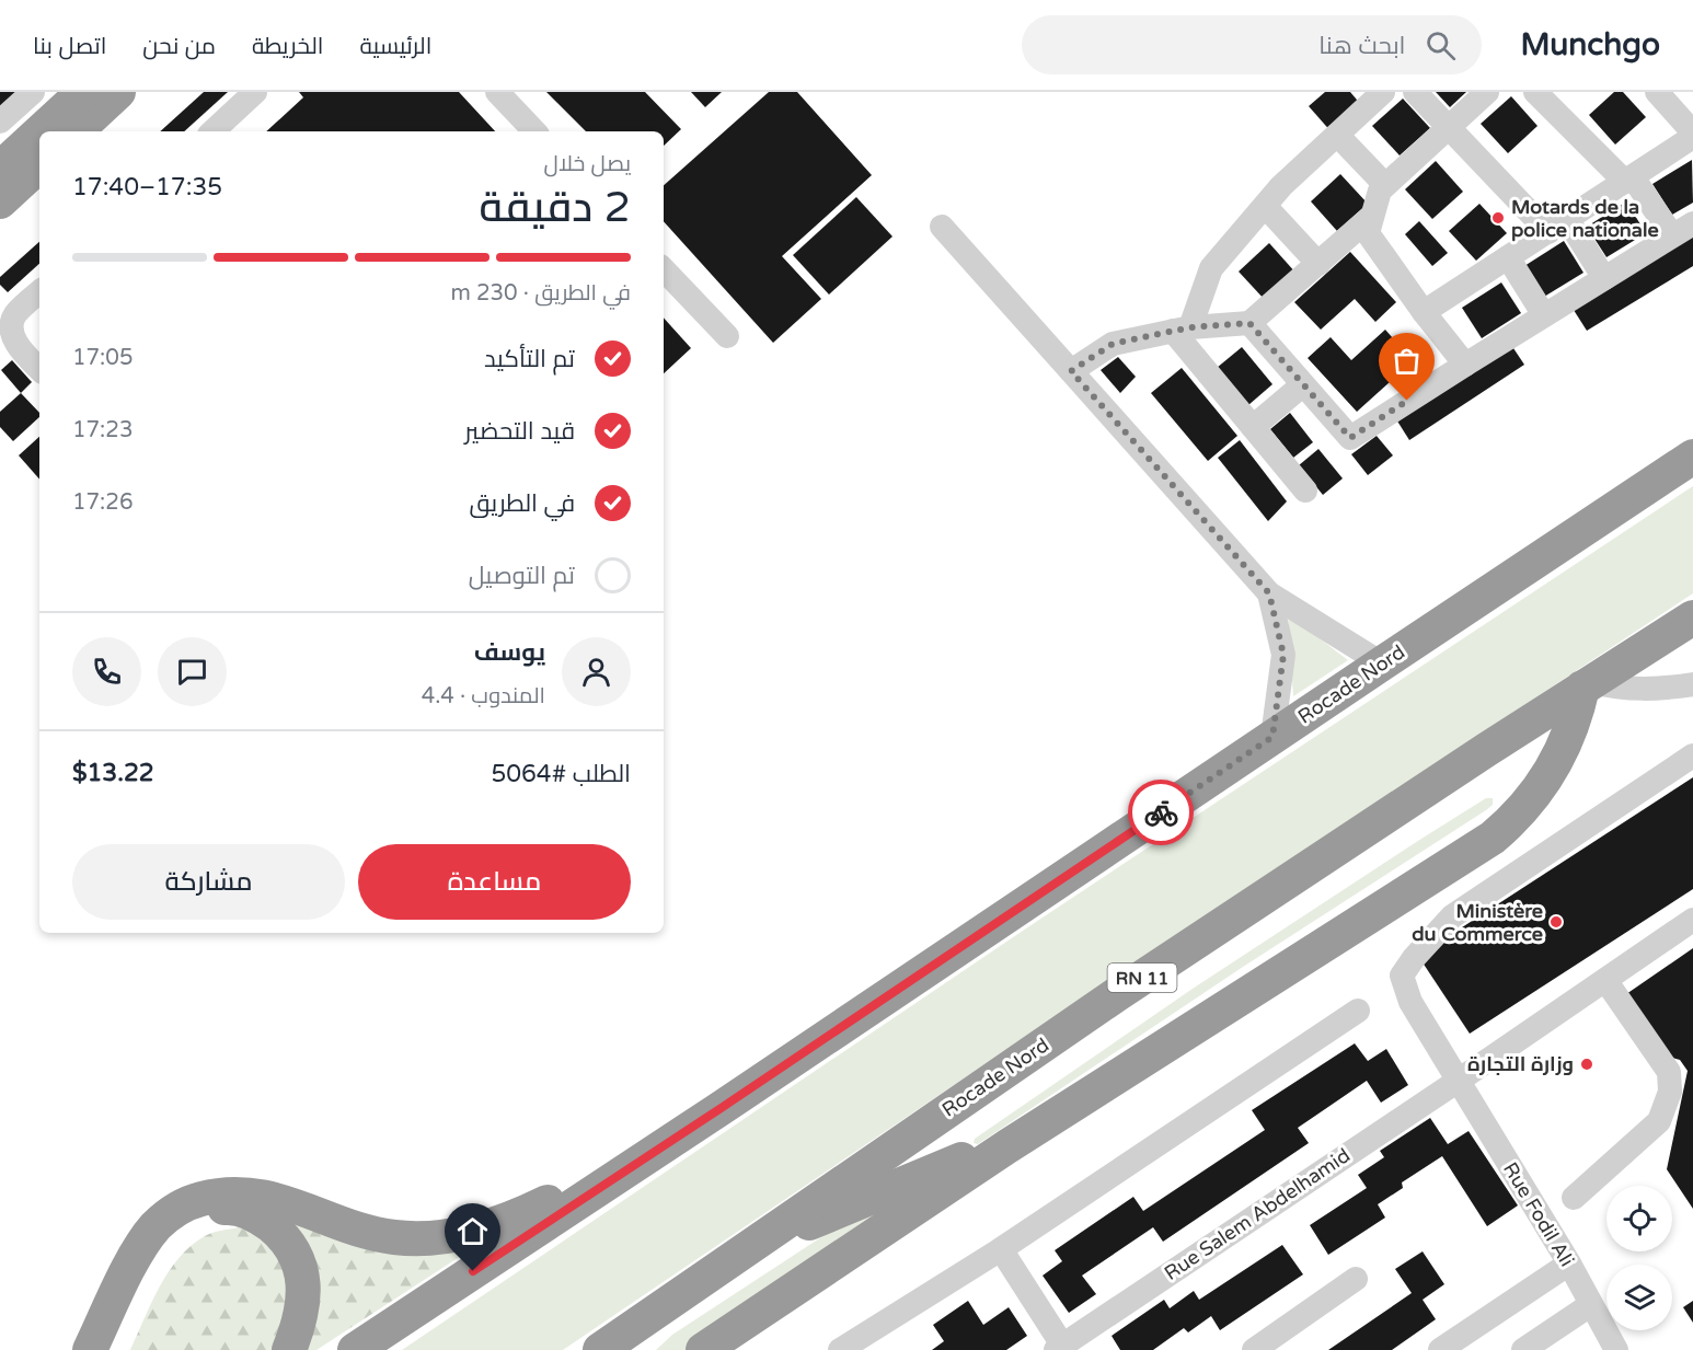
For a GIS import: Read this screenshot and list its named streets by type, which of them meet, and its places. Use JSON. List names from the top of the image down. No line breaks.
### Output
{"streets":{"highway":["Rocade Nord","RN 11"],"street":["Rue Salem Abdelhamid","Rue Fodil Ali"]},"crossings":[["Rue Salem Abdelhamid","Rue Fodil Ali"]],"places":["Motards de la police nationale","Ministère du Commerce","وزارة التجارة"],"page":{"header":"Munchgo","search":"ابحث هنا","nav":["الرئيسية","الخريطة","من نحن","اتصل بنا"],"heading":["2 دقيقة","يصل خلال","17:35–17:40"],"panel":["يوسف","المندوب · 4.4","الطلب #5064","$13.22"],"bar":"في الطريق · 230 m","list":[["تم التأكيد","17:05"],["قيد التحضير","17:23"],["في الطريق","17:26"],"تم التوصيل"],"buttons":["مساعدة","مشاركة"]}}
